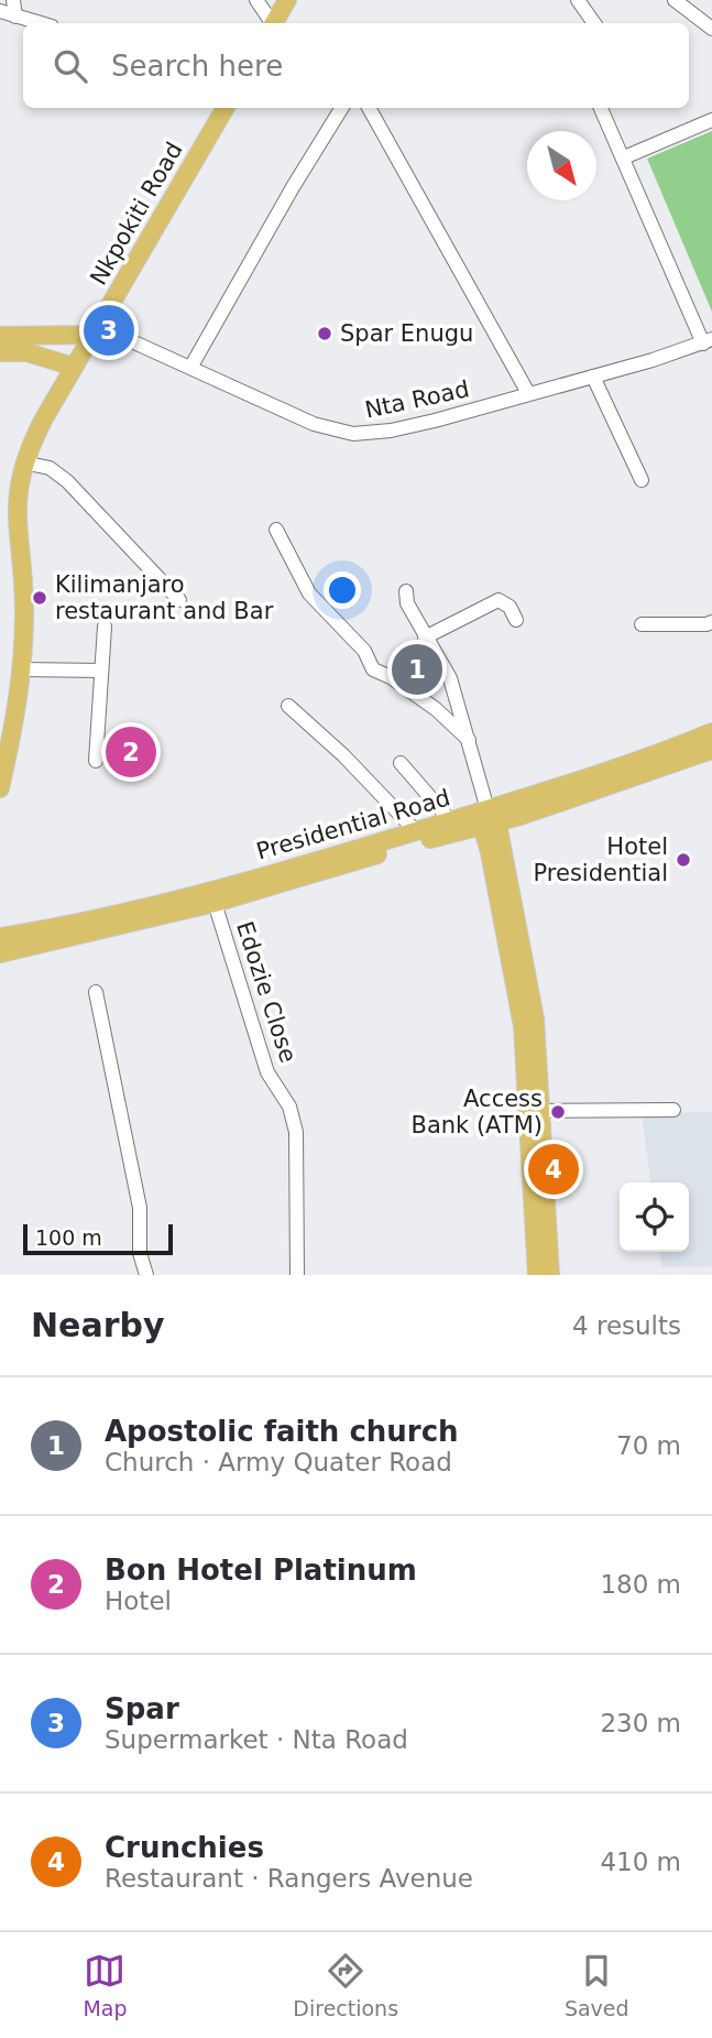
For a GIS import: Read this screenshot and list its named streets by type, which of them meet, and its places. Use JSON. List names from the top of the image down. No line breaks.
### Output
{"streets":{"main road":["Nkpokiti Road","Presidential Road"],"street":["Nta Road","Edozie Close"]},"crossings":[["Nkpokiti Road","Nta Road"],["Presidential Road","Edozie Close"]],"places":["Spar Enugu","Kilimanjaro restaurant and Bar","Hotel Presidential","Access Bank (ATM)"],"scale_bar":"100 m","north":"bottom right","page":{"search":"Search here","pins":["3","1","2","4"],"scale":"100 m","heading":["Nearby","4 results"],"list":[{"mark":"1","name":"Apostolic faith church","note":"Church · Army Quater Road","value":"70 m"},{"mark":"2","name":"Bon Hotel Platinum","note":"Hotel","value":"180 m"},{"mark":"3","name":"Spar","note":"Supermarket · Nta Road","value":"230 m"},{"mark":"4","name":"Crunchies","note":"Restaurant · Rangers Avenue","value":"410 m"}],"nav":["Map","Directions","Saved"]}}
